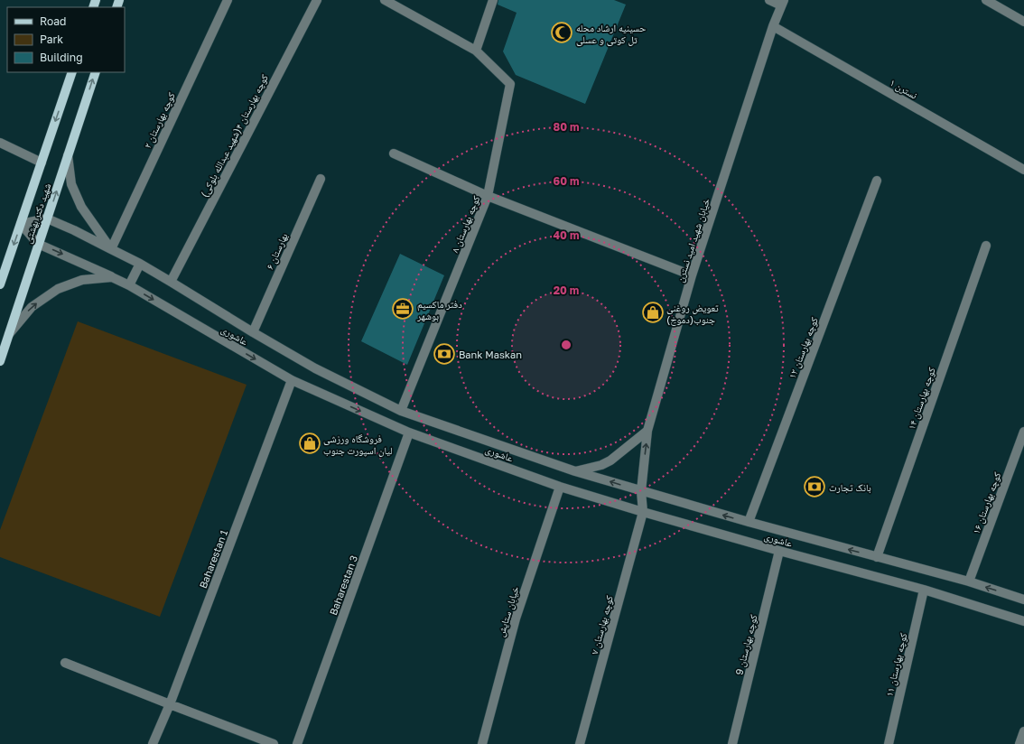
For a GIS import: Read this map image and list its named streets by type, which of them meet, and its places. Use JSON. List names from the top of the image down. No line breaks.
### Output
{"streets":{"main road":["شهید دکتر بهشتی"],"street":["نسترن ۱","کوچه بهارستان ۲","کوچه بهارستان ۴(شهید عبدالله بلوکی)","کوچه بهارستان ۸","خیابان شهید امید نسترن","بهارستان ۶","عاشوری","کوچه بهارستان ۱۲","کوچه بهارستان ۱۴","کوچه بهارستان ۱۶","Baharestan 1","Baharestan 3","خیابان ستایش","کوچه بهارستان ۷","کوچه بهارستان 9","کوچه بهارستان ۱۱"]},"crossings":[["نسترن ۱","خیابان شهید امید نسترن"],["کوچه بهارستان ۲","عاشوری"],["کوچه بهارستان ۴(شهید عبدالله بلوکی)","عاشوری"],["شهید دکتر بهشتی","عاشوری"],["کوچه بهارستان ۸","عاشوری"],["خیابان شهید امید نسترن","عاشوری"],["خیابان شهید امید نسترن","کوچه بهارستان ۷"],["بهارستان ۶","عاشوری"],["عاشوری","کوچه بهارستان ۱۲"],["عاشوری","کوچه بهارستان ۱۴"],["عاشوری","کوچه بهارستان ۱۶"],["عاشوری","Baharestan 1"],["عاشوری","Baharestan 3"],["عاشوری","خیابان ستایش"],["عاشوری","کوچه بهارستان ۷"],["عاشوری","کوچه بهارستان 9"],["عاشوری","کوچه بهارستان ۱۱"]],"places":{"mosque":["حسینیه ارشاد محله تل کوتی و عسلی"],"office":["دفتر ماکسیم بوشهر"],"shop":["تعويض روغنی جنوب(دموخ)","فروشگاه ورزشی لیان اسپورت جنوب"],"bank":["Bank Maskan","بانک تجارت"]},"legend":["Road","Park","Building"],"rings":["80 m","60 m","40 m","20 m"]}
